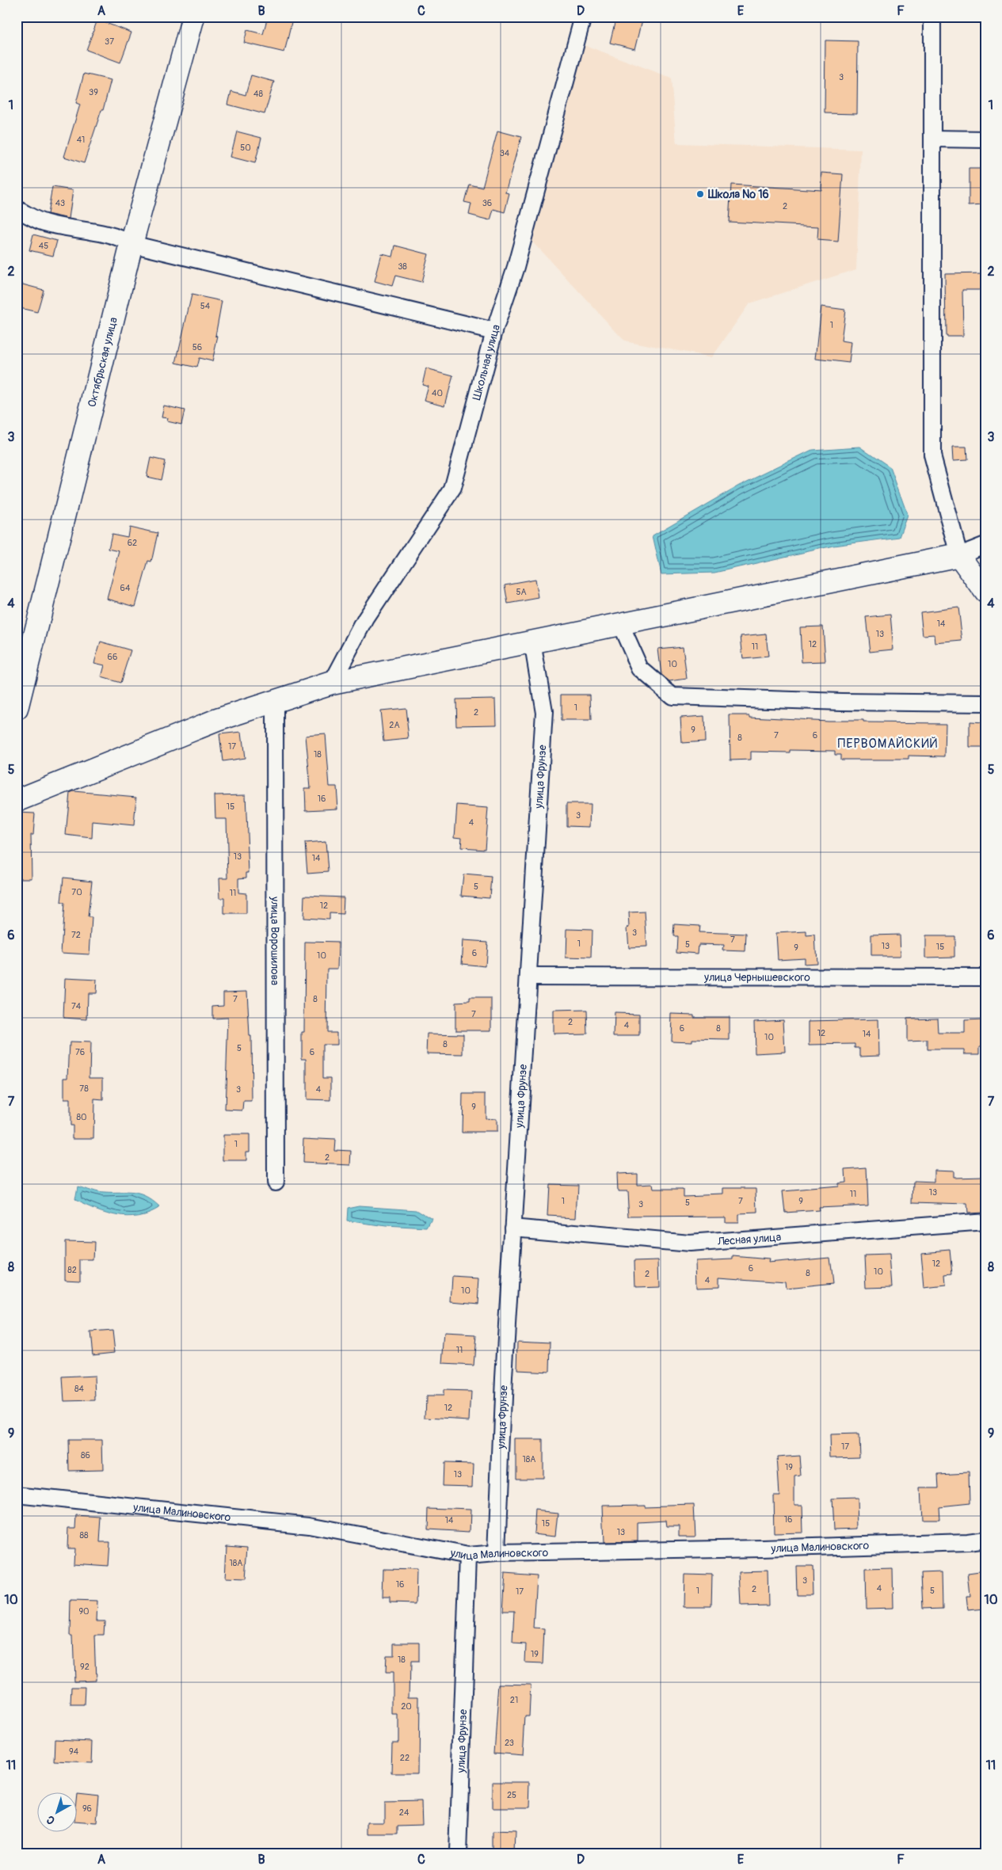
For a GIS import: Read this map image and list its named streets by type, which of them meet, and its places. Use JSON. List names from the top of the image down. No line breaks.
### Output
{"streets":{"street":["Октябрьская улица","Школьная улица","улица Фрунзе","улица Ворошилова","улица Чернышевского","Лесная улица","улица Малиновского"]},"crossings":[["улица Фрунзе","улица Чернышевского"],["улица Фрунзе","Лесная улица"],["улица Фрунзе","улица Малиновского"]],"districts":["ПЕРВОМАЙСКИЙ"],"places":["Школа № 16"],"house_numbers":["37","3","39","48","41","50","34","43","36","2","45","38","54","1","56","40","62","64","5А","14","13","12","11","66","10","1","2","2А","9","7","6","8","17","18","16","15","3","4","13","14","5","70","11","12","3","72","7","1","5","13","15","9","6","10","7","8","74","7","2","4","6","8","12","14","10","8","5","76","6","78","3","4","9","80","1","2","13","11","1","7","9","5","3","12","6","82","10","8","2","4","10","11","84","12","17","86","18А","19","13","16","14","15","13","88","18А","3","16","4","2","1","5","17","90","19","18","92","21","20","23","94","22","25","96","24"],"north":"bottom left","grid":{"columns":["A","B","C","D","E","F"],"rows":["1","2","3","4","5","6","7","8","9","10","11"]}}
